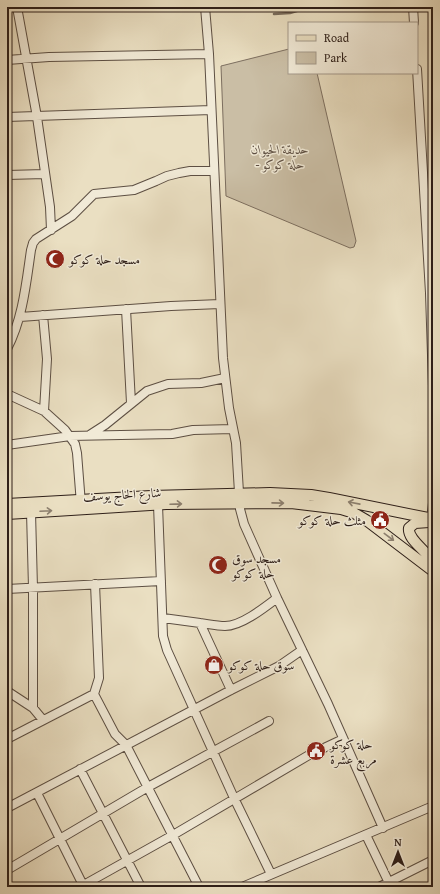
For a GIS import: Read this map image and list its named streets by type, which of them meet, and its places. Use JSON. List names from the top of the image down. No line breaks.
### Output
{"streets":{"main road":["شارع الحاج يوسف"]},"parks":["حديقة الحيوان - حلة كوكو"],"places":{"mosque":["مسجد حلة كوكو","مسجد سوق حلة كوكو"],"public building":["مثلث حلة كوكو","حلة كوكو مربع عشرة"],"shop":["سوق حلة كوكو"]},"legend":["Road","Park"],"north":"top"}
